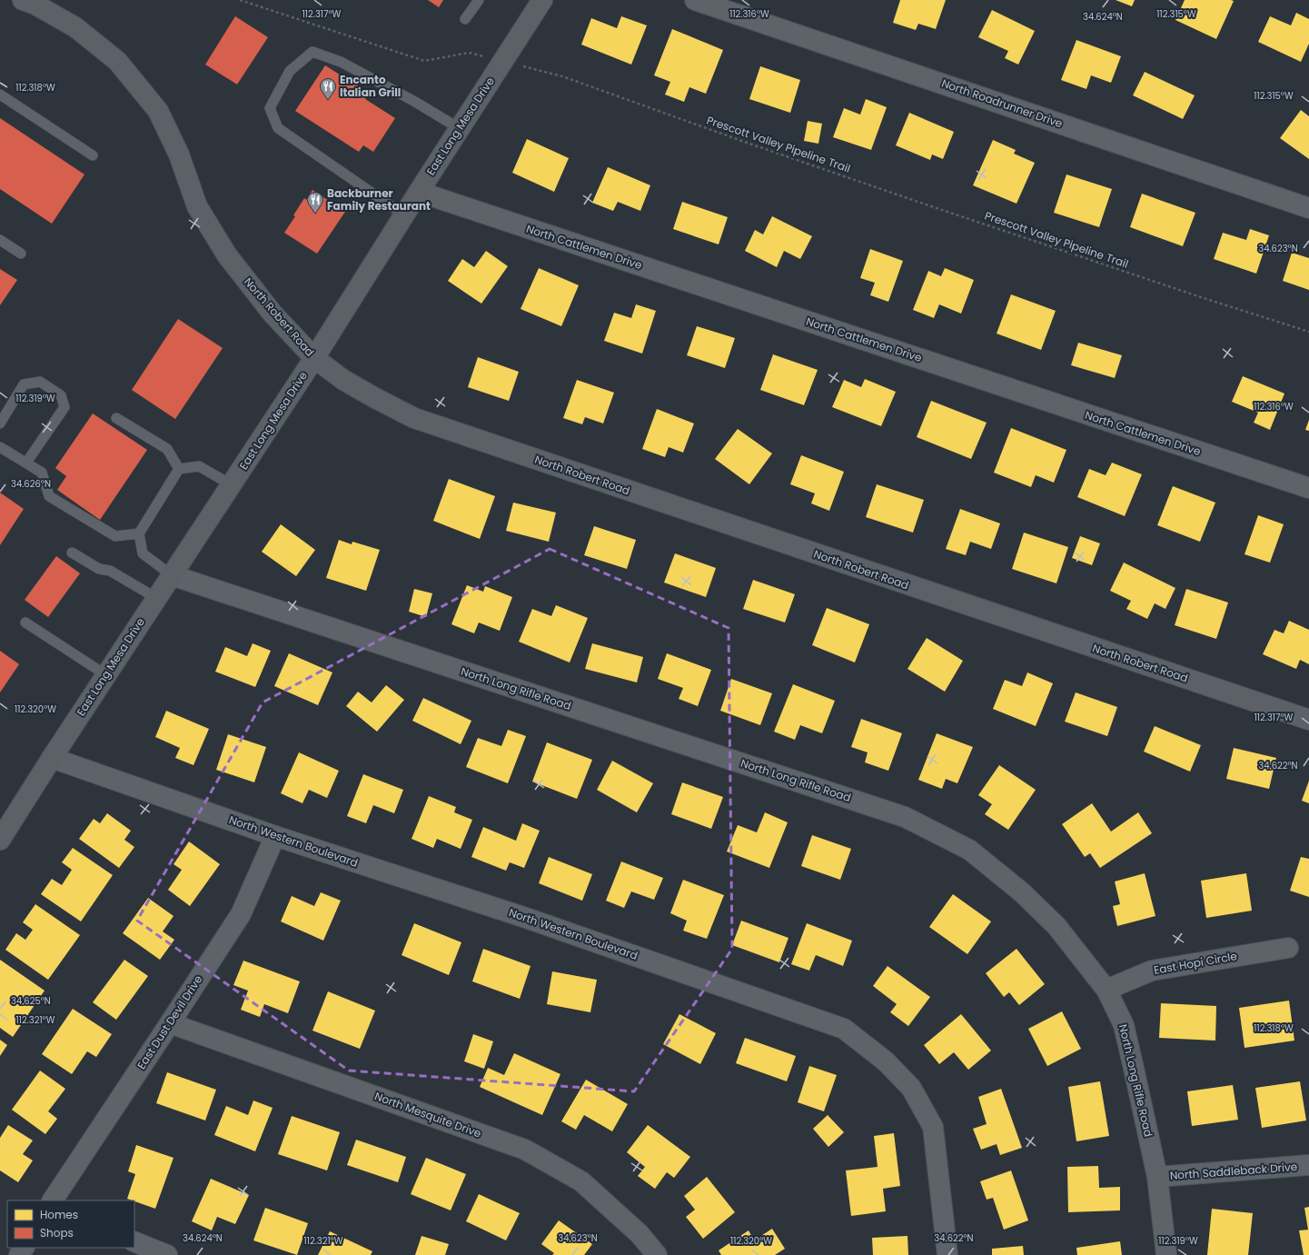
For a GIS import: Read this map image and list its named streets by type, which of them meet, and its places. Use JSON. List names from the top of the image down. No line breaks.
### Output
{"streets":{"main road":["East Long Mesa Drive","North Robert Road"],"street":["North Roadrunner Drive","North Cattlemen Drive","North Long Rifle Road","North Western Boulevard","East Hopi Circle","East Dust Devil Drive","North Mesquite Drive","North Saddleback Drive"],"path":["Prescott Valley Pipeline Trail"]},"crossings":[["East Long Mesa Drive","Prescott Valley Pipeline Trail"],["East Long Mesa Drive","North Cattlemen Drive"],["East Long Mesa Drive","North Robert Road"],["East Long Mesa Drive","North Long Rifle Road"],["East Long Mesa Drive","North Western Boulevard"],["North Long Rifle Road","East Hopi Circle"],["North Long Rifle Road","North Saddleback Drive"],["North Western Boulevard","East Dust Devil Drive"],["East Dust Devil Drive","North Mesquite Drive"]],"places":{"restaurant":["Encanto Italian Grill","Backburner Family Restaurant"]},"legend":["Homes","Shops"],"coordinates":["112.315°W","112.317°W","112.316°W","34.624°N","112.318°W","34.623°N","112.319°W","34.626°N","112.320°W","34.622°N","34.625°N","112.321°W"]}
